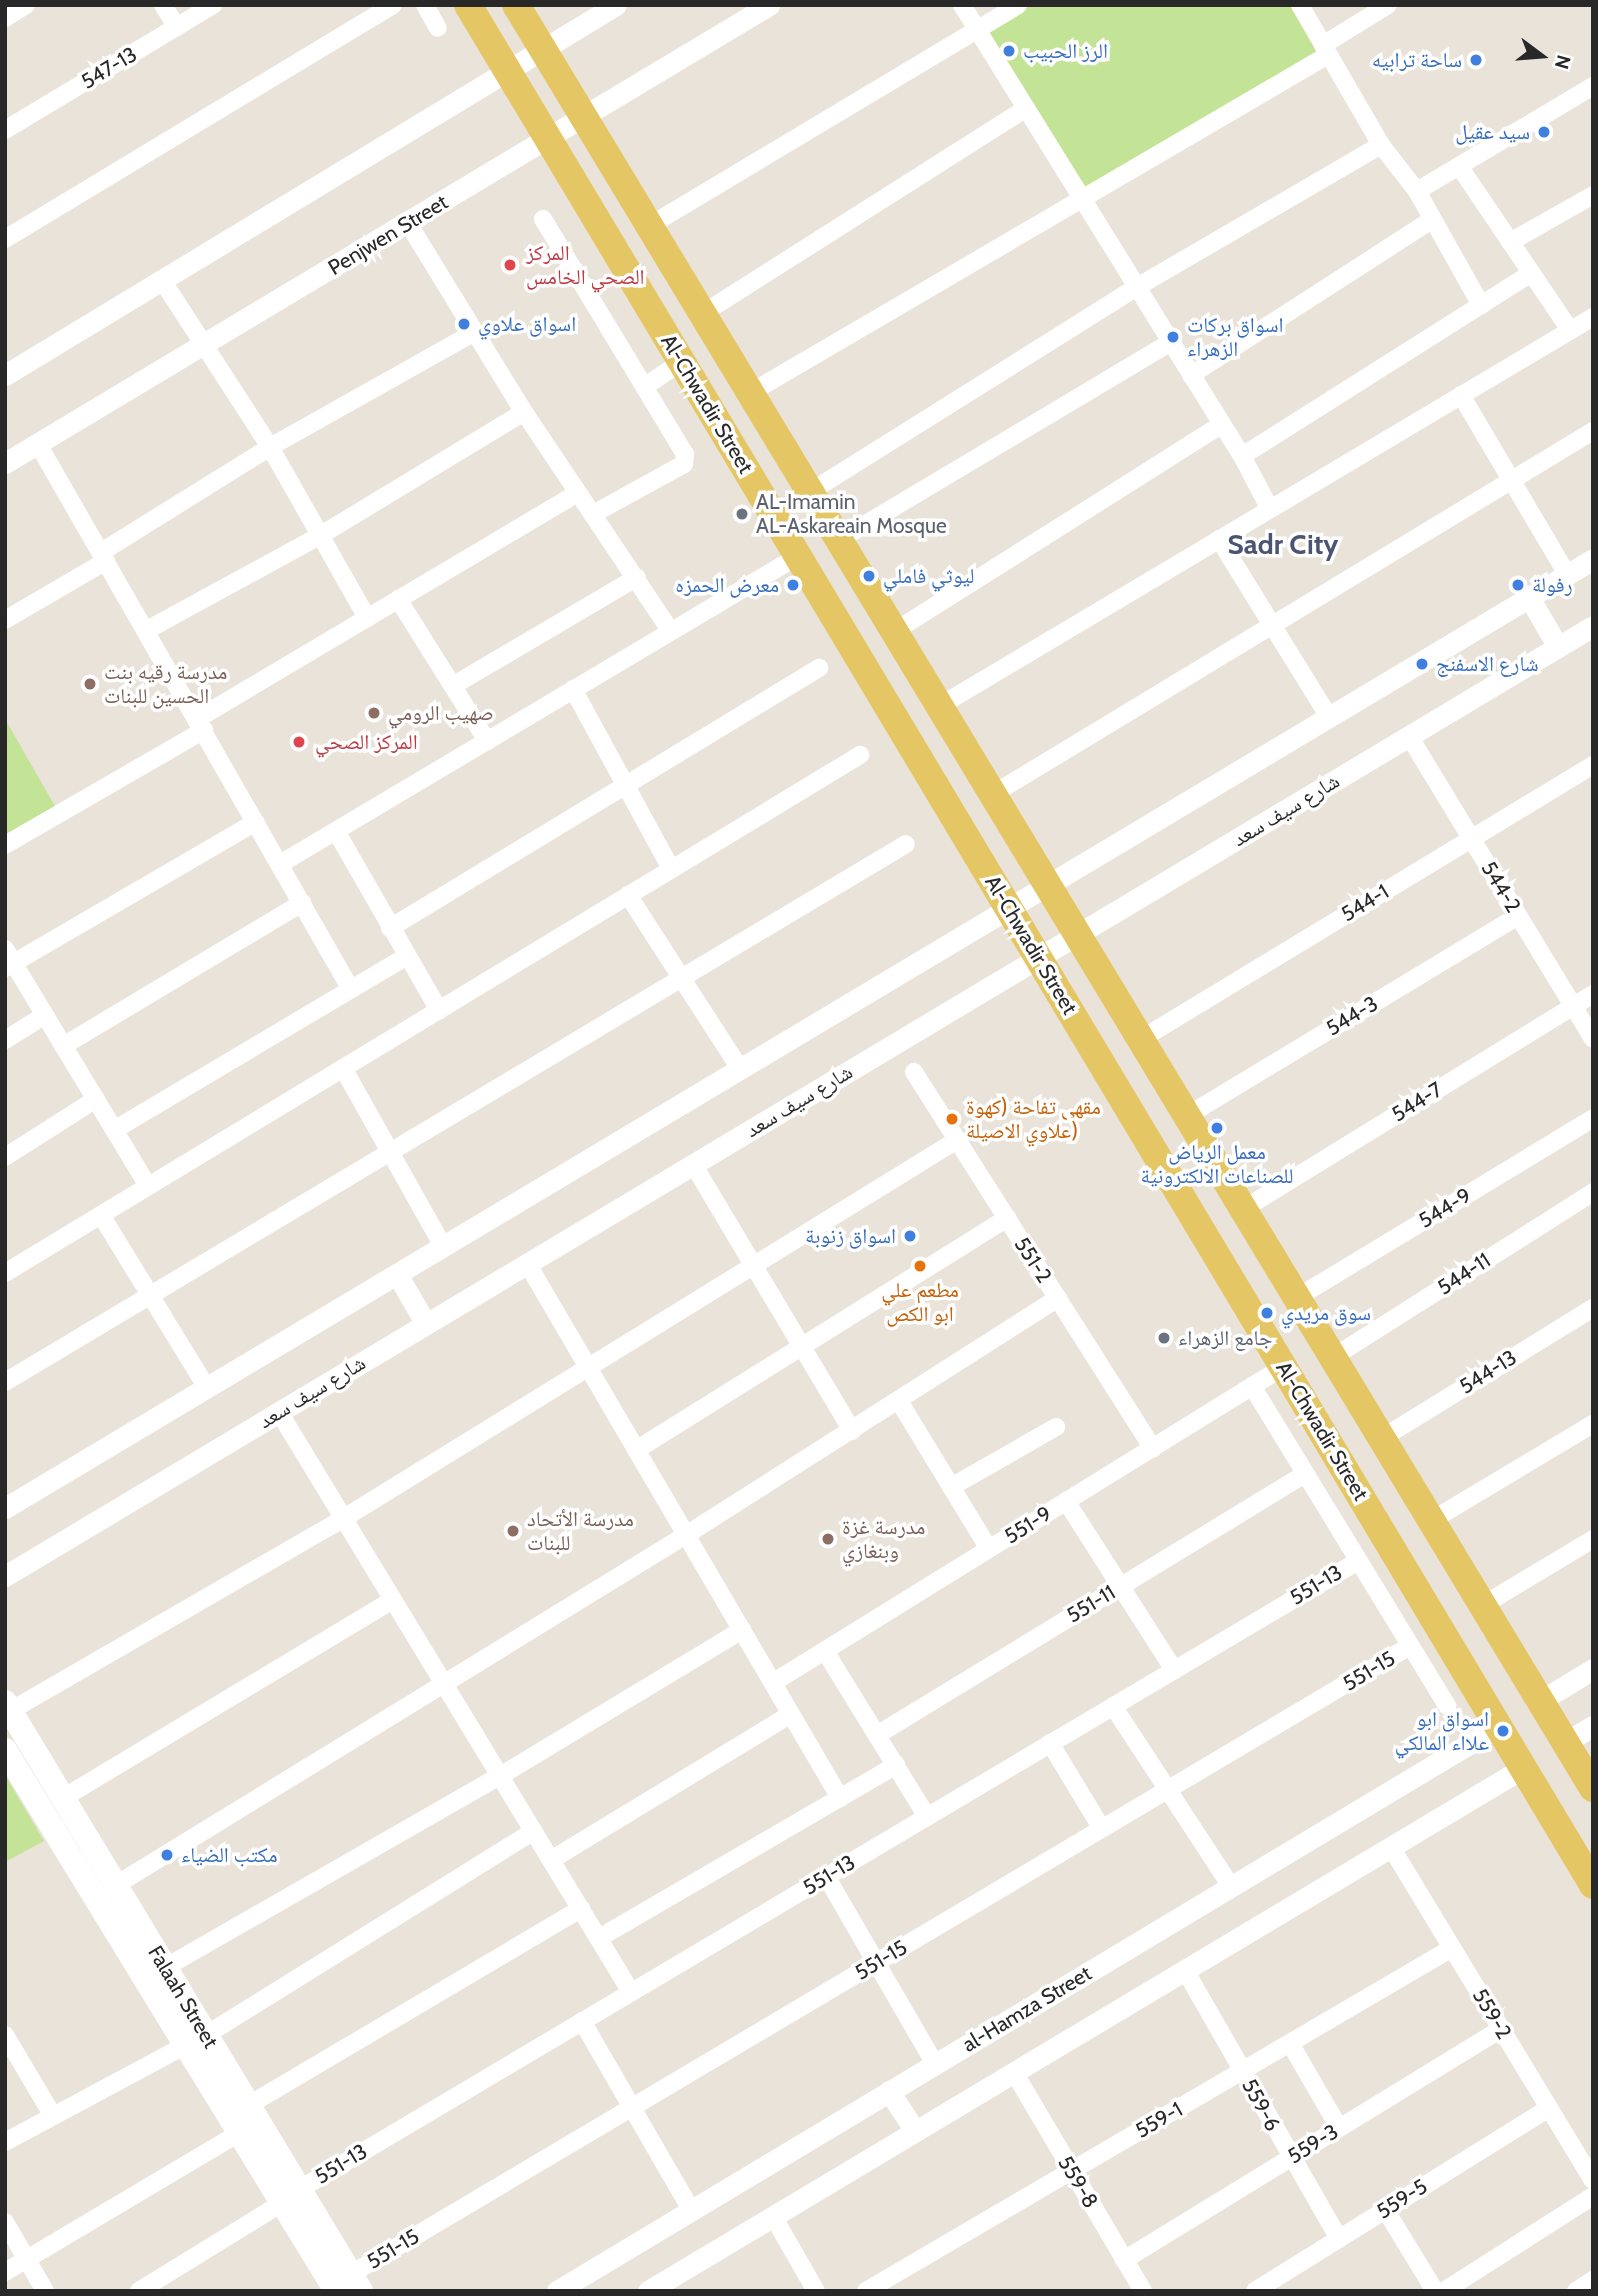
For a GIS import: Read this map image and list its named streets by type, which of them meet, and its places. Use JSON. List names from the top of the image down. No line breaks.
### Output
{"streets":{"main road":["Al-Chwadir Street","Falaah Street"],"street":["547-13","Penjwen Street","شارع سيف سعد","544-2","544-1","544-3","544-7","544-9","551-2","544-11","544-13","551-9","551-13","551-11","551-15","al-Hamza Street","559-2","559-6","559-1","559-3","559-8","559-5"]},"crossings":[["Penjwen Street","Al-Chwadir Street"],["Al-Chwadir Street","شارع سيف سعد"],["Al-Chwadir Street","544-1"],["Al-Chwadir Street","544-3"],["Al-Chwadir Street","544-7"],["Al-Chwadir Street","544-9"],["Al-Chwadir Street","544-11"],["Al-Chwadir Street","544-13"],["Al-Chwadir Street","551-9"],["Al-Chwadir Street","al-Hamza Street"],["شارع سيف سعد","544-2"],["544-2","544-1"],["544-2","544-3"],["544-2","544-7"],["551-2","551-9"],["551-13","Falaah Street"],["551-15","Falaah Street"],["559-2","559-1"],["559-2","559-3"],["559-2","559-5"],["559-6","559-1"],["559-6","559-3"],["559-6","559-5"],["559-1","559-8"],["559-3","559-8"]],"districts":["Sadr City"],"places":["الرز الحبيب","ساحة ترابيه","سيد عقيل","المركز الصحي الخامس","اسواق علاوي","اسواق بركات الزهراء","AL-Imamin AL-Askareain Mosque","ليوثي فاملي","معرض الحمزه","رفولة","شارع الاسفنج","مدرسة رقيه بنت الحسين للبنات","صهيب الرومي","المركز الصحي","مقهى تفاحة (كهوة علاوي الاصيلة)","معمل الرياض للصناعات الالكترونية","اسواق زنوبة","مطعم علي ابو الكص","سوق مريدي","جامع الزهراء","مدرسة الأتحاد للبنات","مدرسة غزة وبنغازي","اسواق ابو علااء المالكي","مكتب الضياء"],"north":"right"}
